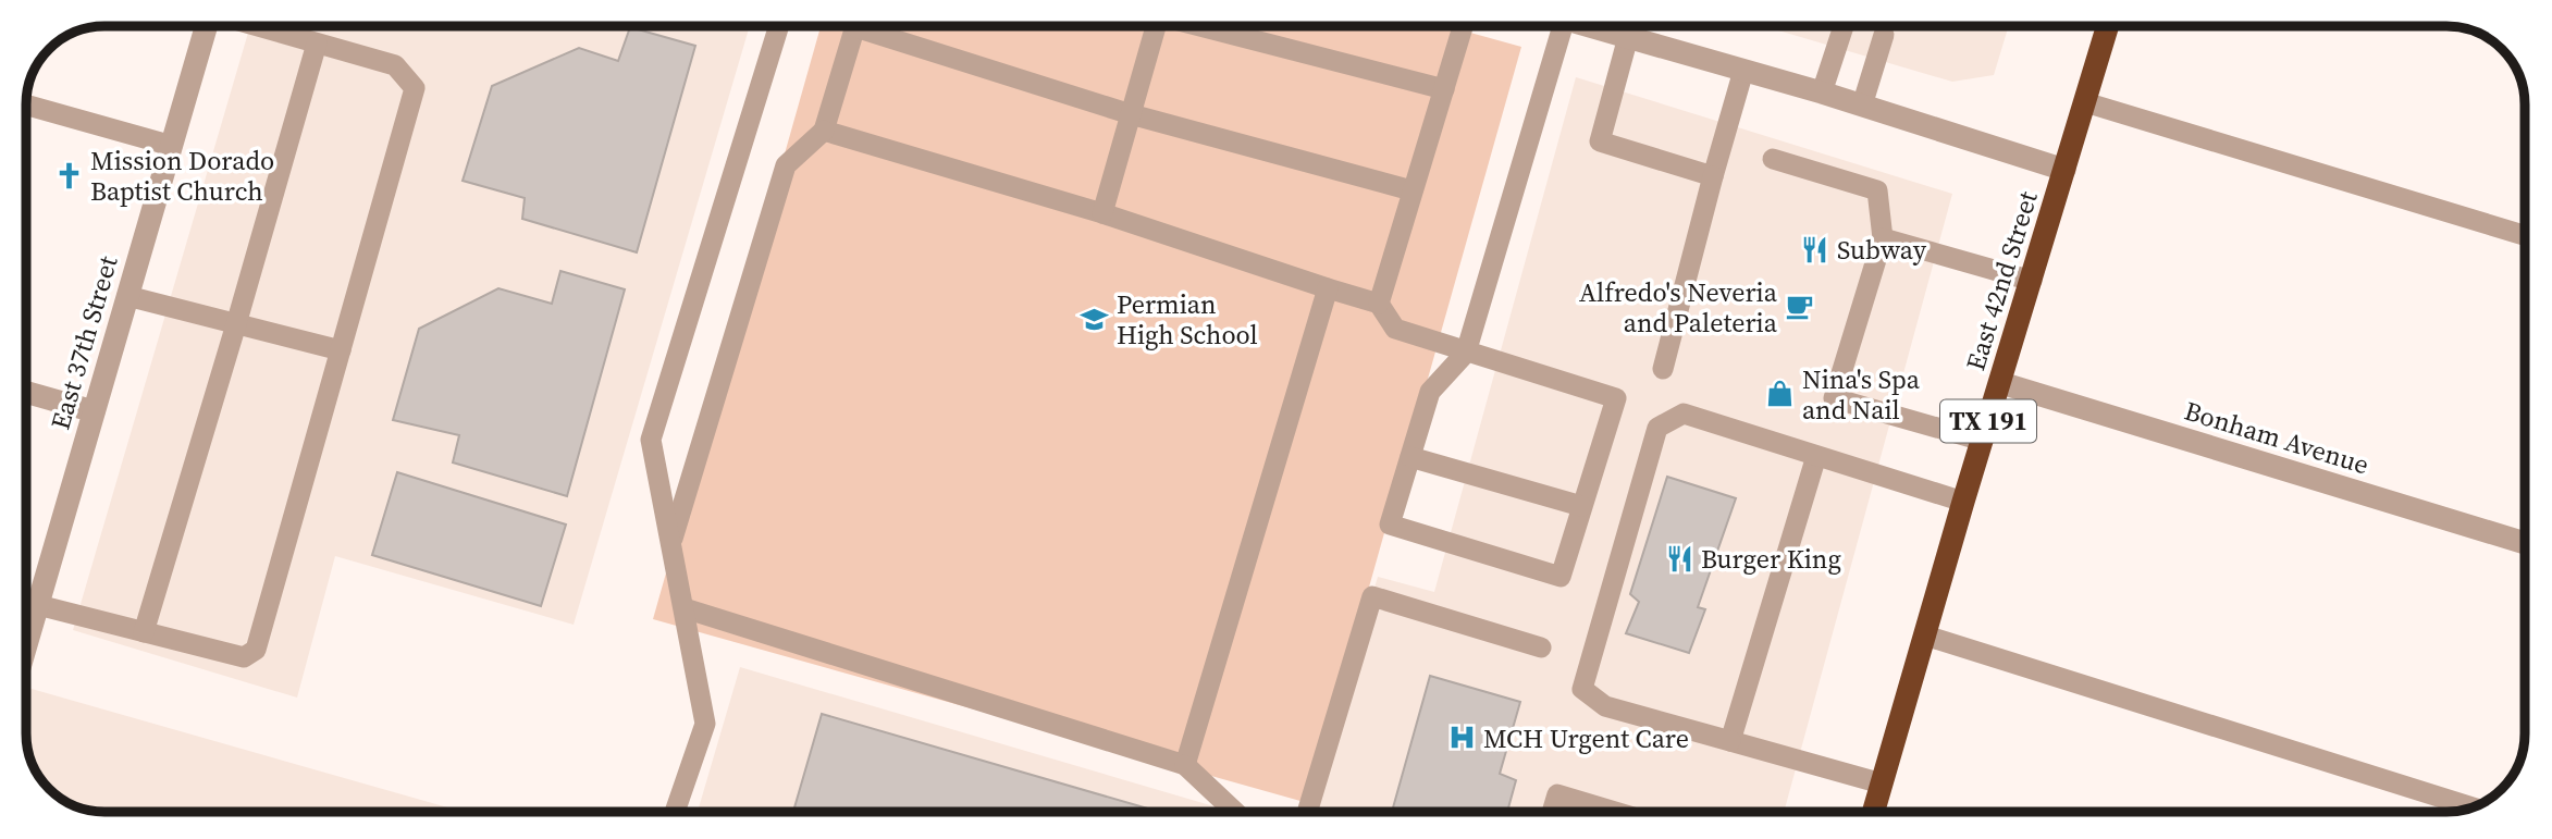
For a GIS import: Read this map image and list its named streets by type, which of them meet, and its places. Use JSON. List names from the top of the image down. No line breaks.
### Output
{"streets":{"highway":["East 42nd Street","TX 191"],"street":["East 37th Street","Bonham Avenue"]},"crossings":[["East 42nd Street","Bonham Avenue"]],"places":{"church":["Mission Dorado Baptist Church"],"restaurant":["Subway","Burger King"],"cafe":["Alfredo's Neveria and Paleteria"],"school or university":["Permian High School"],"shop":["Nina's Spa and Nail"],"hospital":["MCH Urgent Care"]}}
